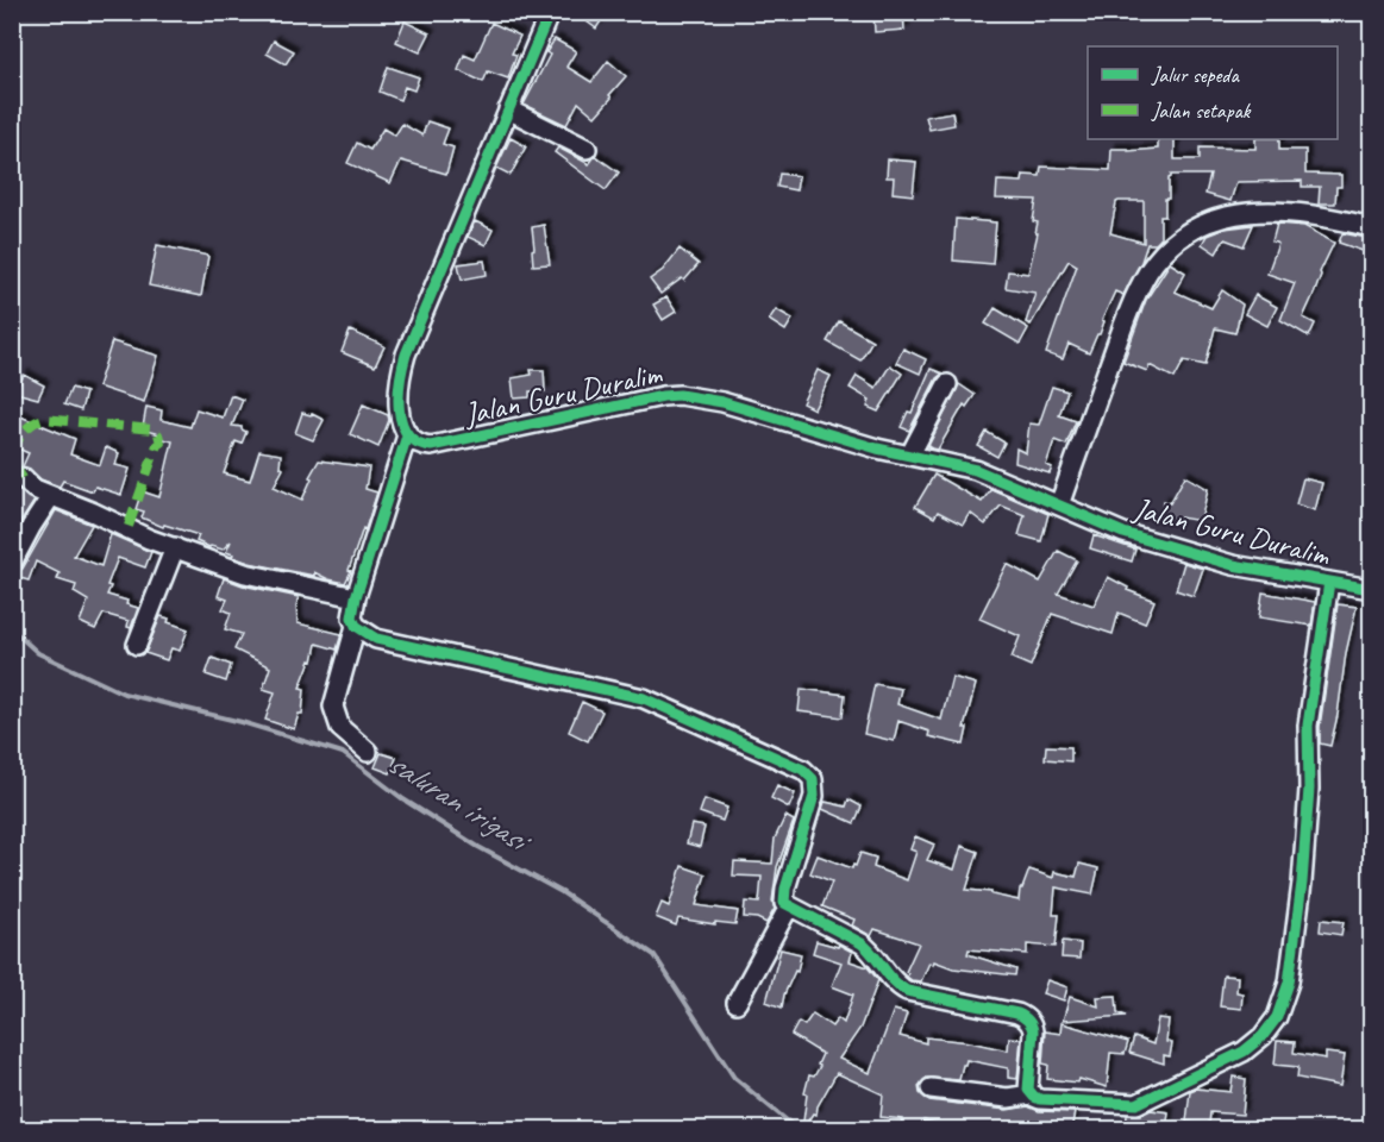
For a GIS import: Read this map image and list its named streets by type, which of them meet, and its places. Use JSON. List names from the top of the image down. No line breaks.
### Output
{"streets":{"street":["Jalan Guru Duralim"]},"water":["saluran irigasi"],"legend":["Jalur sepeda","Jalan setapak"]}
